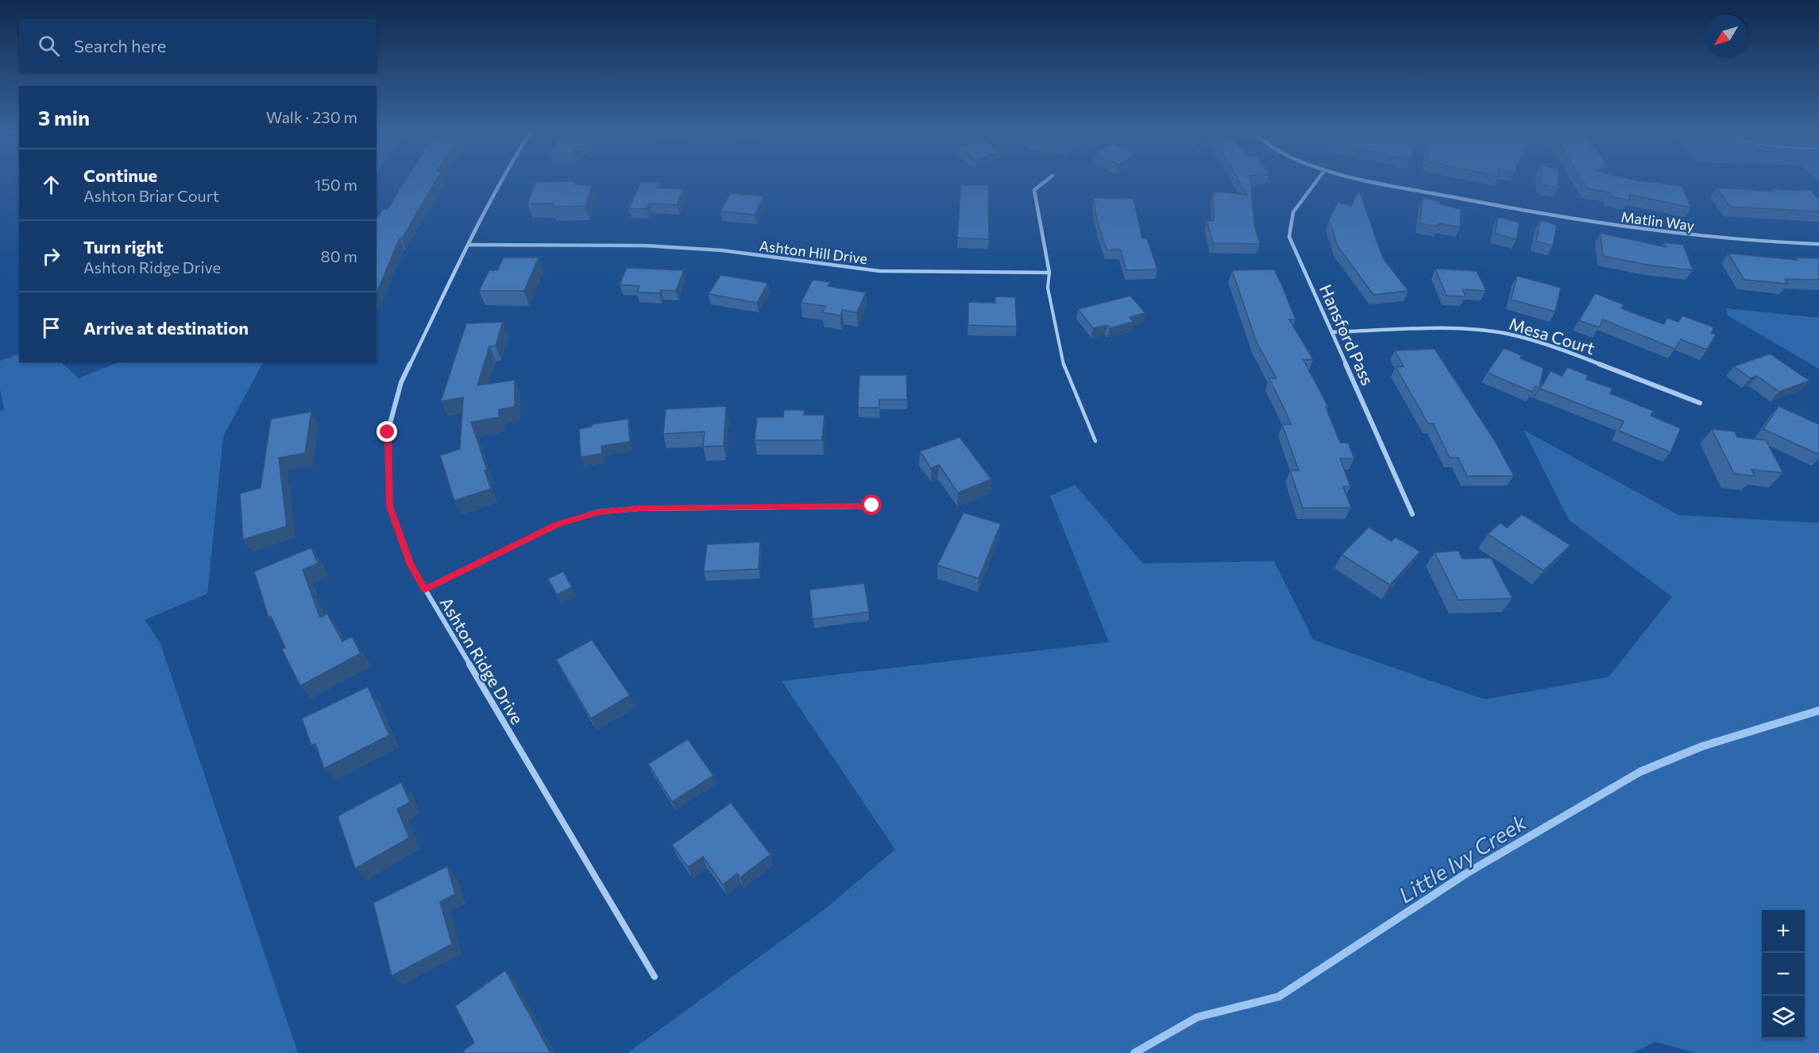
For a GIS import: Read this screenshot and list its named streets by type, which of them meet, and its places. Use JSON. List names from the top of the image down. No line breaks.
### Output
{"streets":{"street":["Matlin Way","Ashton Hill Drive","Hansford Pass","Mesa Court","Ashton Ridge Drive"]},"crossings":[["Ashton Hill Drive","Ashton Ridge Drive"],["Hansford Pass","Mesa Court"]],"water":["Little Ivy Creek"],"north":"bottom left","page":{"search":"Search here","heading":["3 min","Walk · 230 m"],"list":[["Continue","Ashton Briar Court","150 m"],["Turn right","Ashton Ridge Drive","80 m"],"Arrive at destination"],"map_buttons":["+","−"]}}
